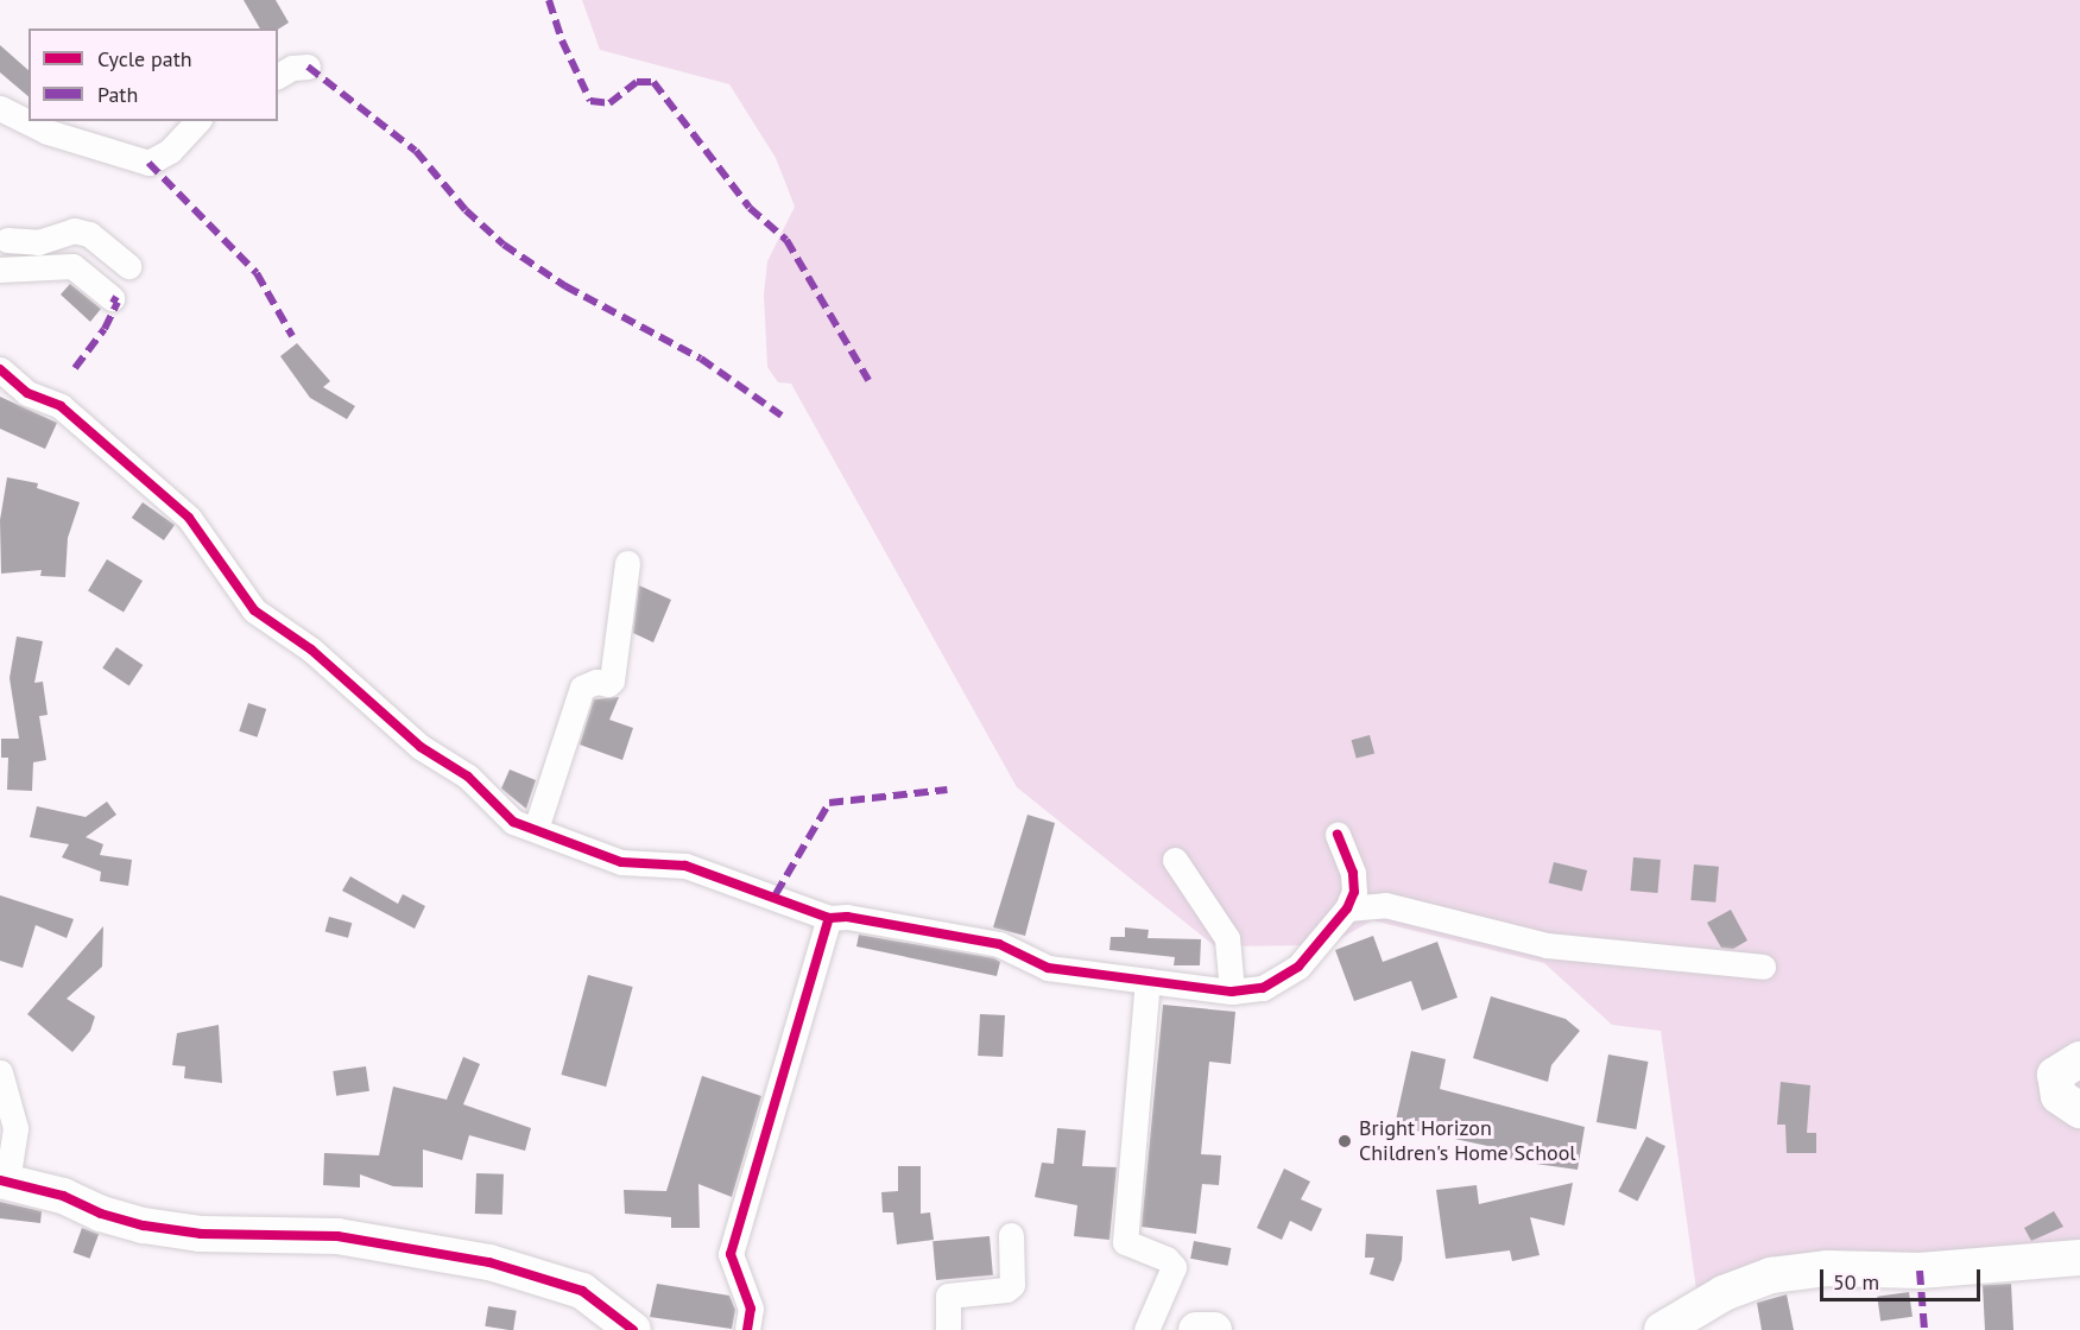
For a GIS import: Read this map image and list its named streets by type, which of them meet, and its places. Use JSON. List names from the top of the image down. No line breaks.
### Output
{"places":["Bright Horizon Children's Home School"],"legend":["Cycle path","Path"],"scale_bar":"50 m"}
